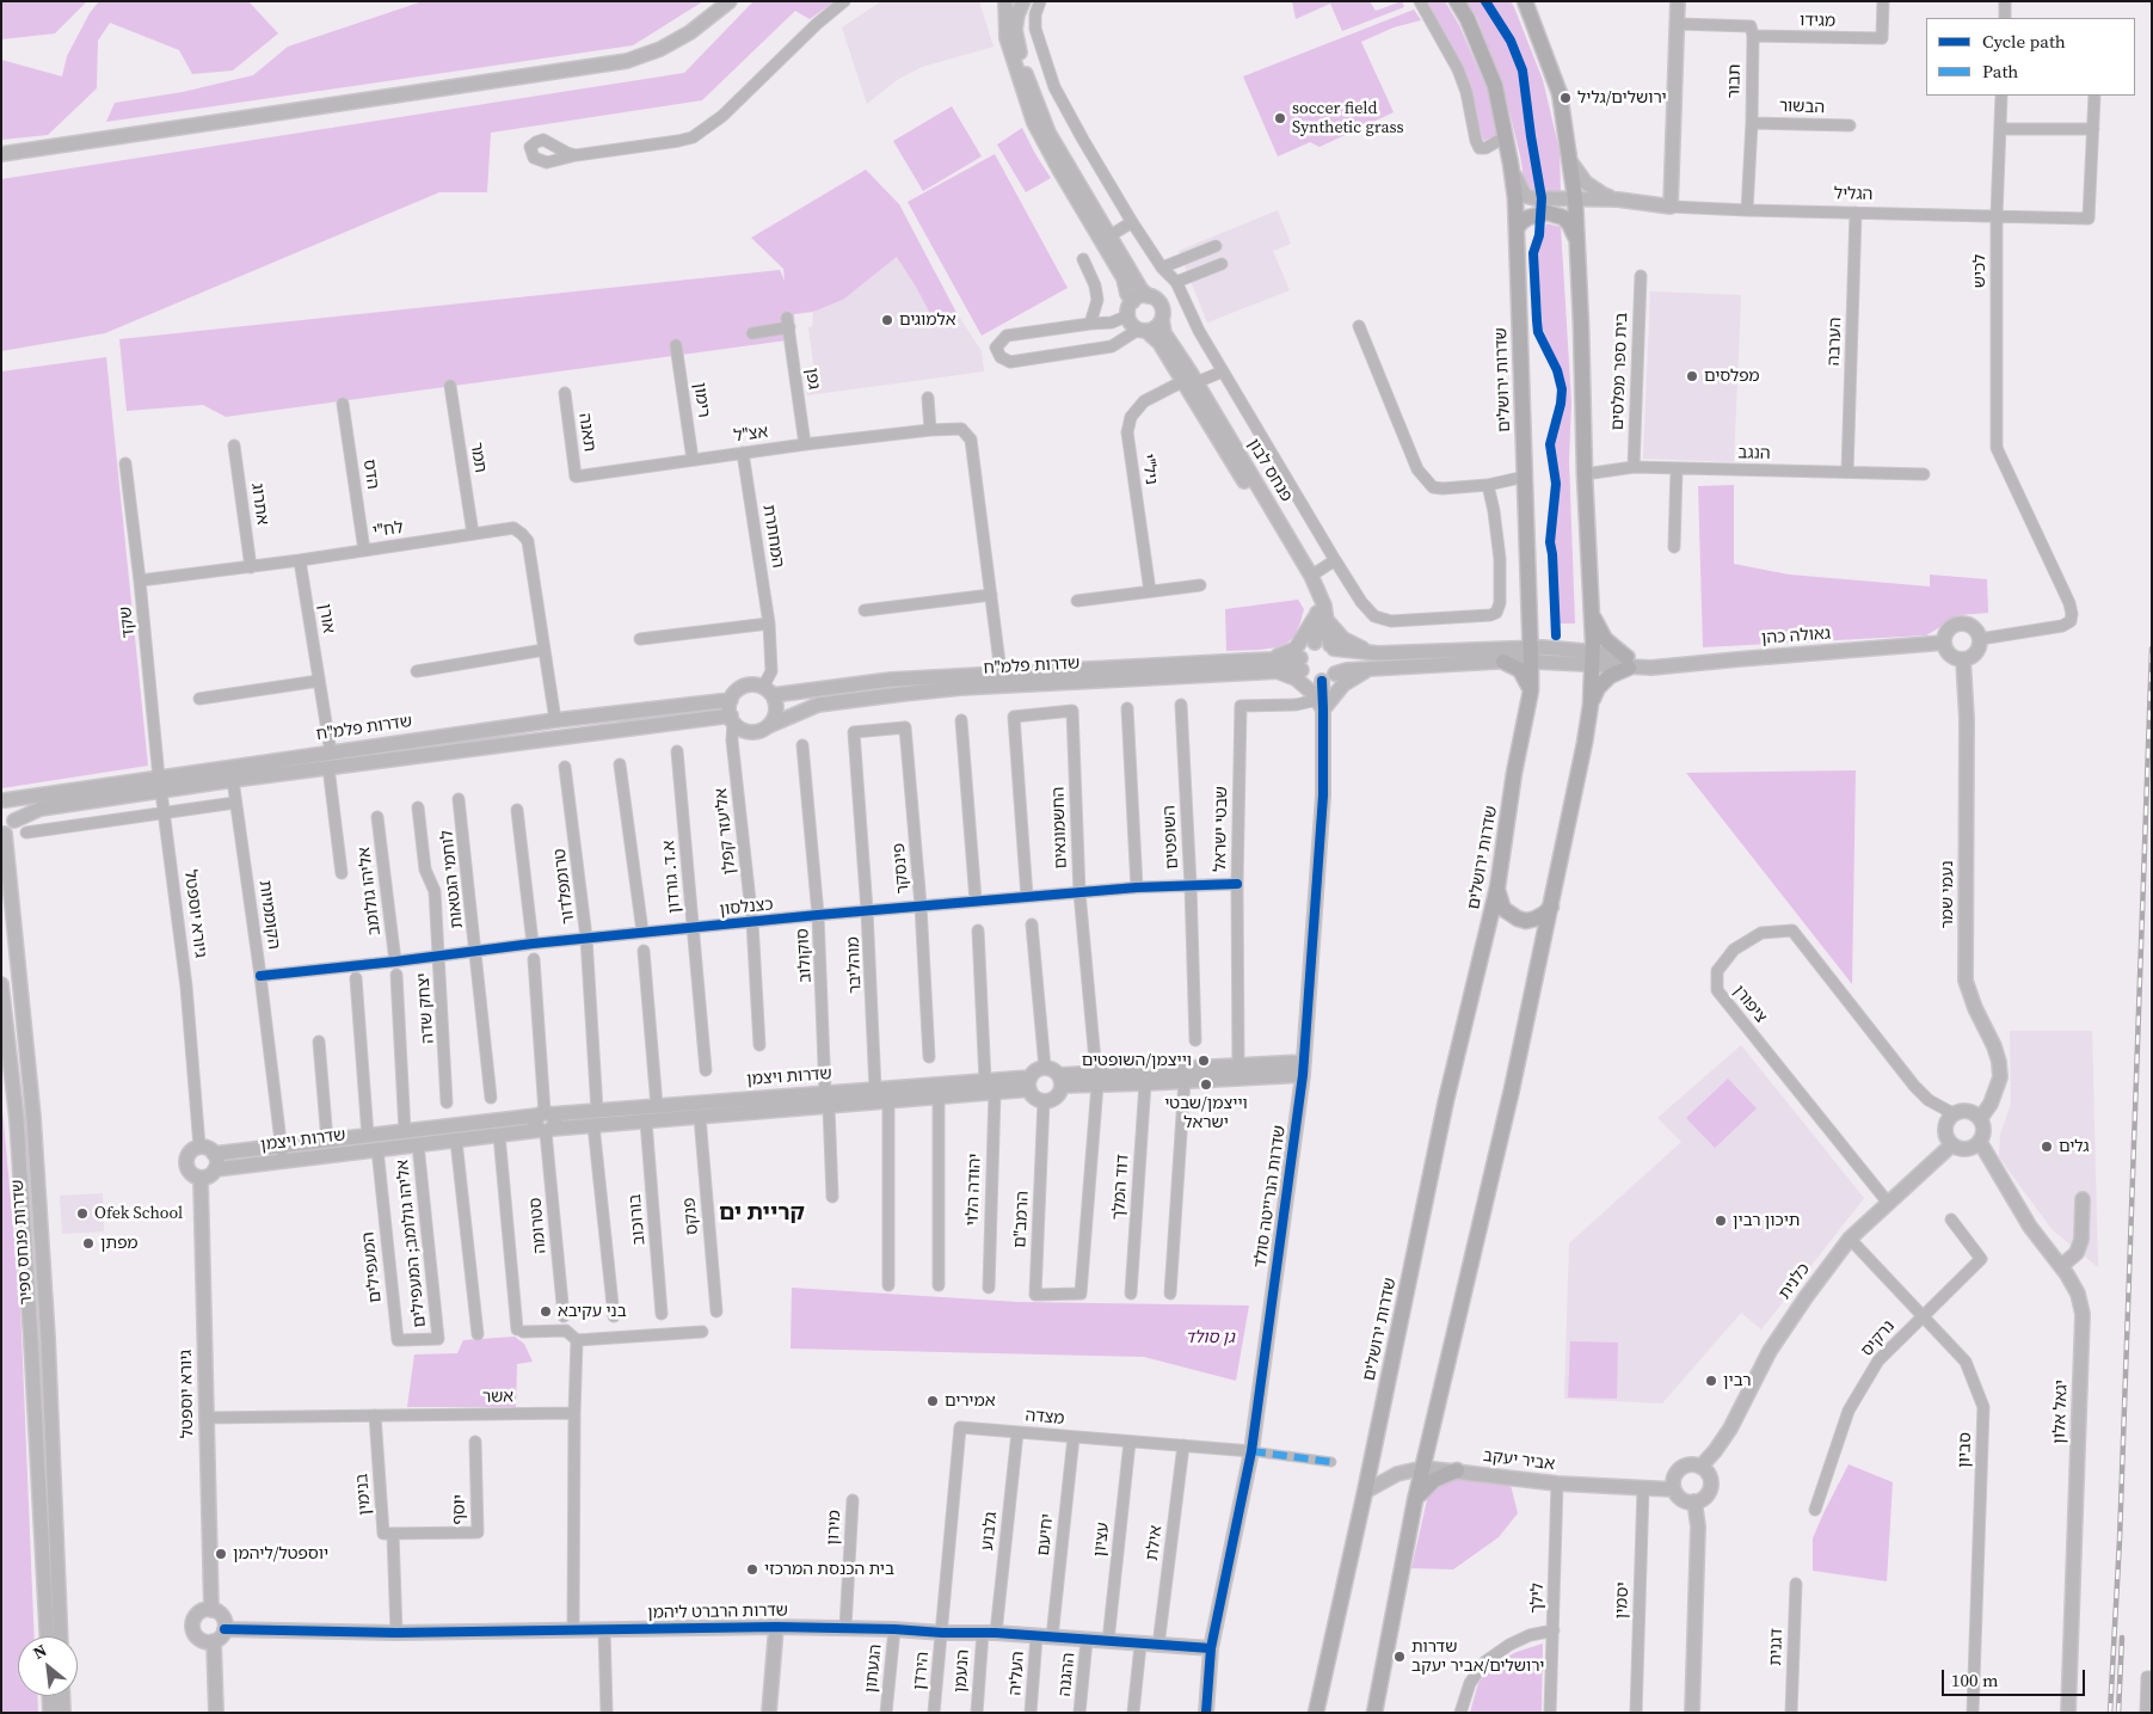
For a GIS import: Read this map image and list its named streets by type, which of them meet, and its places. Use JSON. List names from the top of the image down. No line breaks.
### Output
{"streets":{"main road":["שדרות ירושלים"],"street":["מגידו","תבור","הבשור","הגליל","לכיש","הערבה","בית ספר מפלסים","גפן","רימון","תאנה","אצ\"ל","הנגב","תמר","ניל\"י","פנחס לבון","הדס","אתרוג","לח\"י","המחתרת","אורן","שקד","גאולה כהן","שדרות פלמ\"ח","החשמונאים","שבטי ישראל","אליעזר קפלן","השופטים","פינסקר","א.ד. גורדון","לוחמי הגטאות","טרומפלדור","אליהו גולומב","נעמי שמר","כצנלסון","גיורא יוספטל","הקוממיות","סוקולוב","מוהליבר","ציפורן","יצחק שדה","שדרות ויצמן","דוד המלך","יהודה הלוי","שדרות הנרייטה סולד","פנקס","בורוכוב","הרמב\"ם","סטרומה","שדרות פנחס ספיר","אליהו גולומב; המעפילים","המעפילים","כלנית","נרקיס","אשר","יגאל אלון","מצדה","סביון","אביר יעקב","בנימין","יוסף","מירון","גלבוע","יחיעם","עציון","אילת","לילך","יסמין","שדרות הרברט ליהמן","דגנית","הגעתון","הירדן","הנעמן","העליה","ההגנה"]},"crossings":[["מגידו","תבור"],["תבור","הבשור"],["תבור","הגליל"],["הגליל","לכיש"],["הגליל","הערבה"],["הגליל","שדרות ירושלים"],["לכיש","גאולה כהן"],["לכיש","נעמי שמר"],["הערבה","הנגב"],["בית ספר מפלסים","הנגב"],["גפן","אצ\"ל"],["שדרות ירושלים","אביר יעקב"],["רימון","אצ\"ל"],["תאנה","אצ\"ל"],["אצ\"ל","המחתרת"],["אצ\"ל","שדרות פלמ\"ח"],["תמר","לח\"י"],["ניל\"י","פנחס לבון"],["פנחס לבון","שדרות פלמ\"ח"],["פנחס לבון","שדרות הנרייטה סולד"],["הדס","לח\"י"],["אתרוג","לח\"י"],["לח\"י","אורן"],["לח\"י","שקד"],["לח\"י","שדרות פלמ\"ח"],["המחתרת","שדרות פלמ\"ח"],["המחתרת","אליעזר קפלן"],["אורן","שדרות פלמ\"ח"],["שקד","שדרות פלמ\"ח"],["שקד","גיורא יוספטל"],["גאולה כהן","נעמי שמר"],["שדרות פלמ\"ח","אליעזר קפלן"],["שדרות פלמ\"ח","גיורא יוספטל"],["שדרות פלמ\"ח","הקוממיות"],["שדרות פלמ\"ח","שדרות הנרייטה סולד"],["שדרות פלמ\"ח","שדרות פנחס ספיר"],["החשמונאים","כצנלסון"],["החשמונאים","הרמב\"ם"],["שבטי ישראל","כצנלסון"],["שבטי ישראל","שדרות הנרייטה סולד"],["אליעזר קפלן","כצנלסון"],["השופטים","כצנלסון"],["פינסקר","כצנלסון"],["פינסקר","מוהליבר"],["א.ד. גורדון","כצנלסון"],["לוחמי הגטאות","כצנלסון"],["טרומפלדור","כצנלסון"],["טרומפלדור","שדרות ויצמן"],["אליהו גולומב","כצנלסון"],["נעמי שמר","ציפורן"],["נעמי שמר","כלנית"],["נעמי שמר","יגאל אלון"],["כצנלסון","הקוממיות"],["כצנלסון","סוקולוב"],["כצנלסון","מוהליבר"],["כצנלסון","יצחק שדה"],["גיורא יוספטל","שדרות ויצמן"],["גיורא יוספטל","אשר"],["גיורא יוספטל","שדרות הרברט ליהמן"],["הקוממיות","שדרות ויצמן"],["סוקולוב","שדרות ויצמן"],["מוהליבר","שדרות ויצמן"],["ציפורן","כלנית"],["ציפורן","יגאל אלון"],["שדרות ויצמן","יהודה הלוי"],["שדרות ויצמן","פנקס"],["שדרות ויצמן","בורוכוב"],["שדרות ויצמן","הרמב\"ם"],["שדרות ויצמן","סטרומה"],["שדרות ויצמן","אליהו גולומב; המעפילים"],["שדרות ויצמן","המעפילים"],["שדרות הנרייטה סולד","מצדה"],["שדרות הנרייטה סולד","שדרות הרברט ליהמן"],["אליהו גולומב; המעפילים","המעפילים"],["כלנית","יגאל אלון"],["כלנית","סביון"],["כלנית","אביר יעקב"],["נרקיס","סביון"],["אשר","בנימין"],["מצדה","גלבוע"],["מצדה","יחיעם"],["מצדה","עציון"],["מצדה","אילת"],["מצדה","שדרות הרברט ליהמן"],["מצדה","הירדן"],["אביר יעקב","לילך"],["אביר יעקב","יסמין"],["בנימין","יוסף"],["בנימין","שדרות הרברט ליהמן"],["מירון","שדרות הרברט ליהמן"],["גלבוע","שדרות הרברט ליהמן"],["גלבוע","הנעמן"],["יחיעם","שדרות הרברט ליהמן"],["עציון","שדרות הרברט ליהמן"],["אילת","שדרות הרברט ליהמן"],["שדרות הרברט ליהמן","הגעתון"],["שדרות הרברט ליהמן","הירדן"],["שדרות הרברט ליהמן","הנעמן"],["שדרות הרברט ליהמן","העליה"],["שדרות הרברט ליהמן","ההגנה"]],"districts":["קריית ים"],"parks":["גן סולד"],"places":["ירושלים/גליל","soccer field Synthetic grass","אלמוגים","מפלסים","וייצמן/השופטים","וייצמן/שבטי ישראל","גלים","Ofek School","תיכון רבין","מפתן","בני עקיבא","רבין","אמירים","יוספטל/ליהמן","בית הכנסת המרכזי","שדרות ירושלים/אביר יעקב"],"legend":["Cycle path","Path"],"scale_bar":"100 m","north":"top left"}
